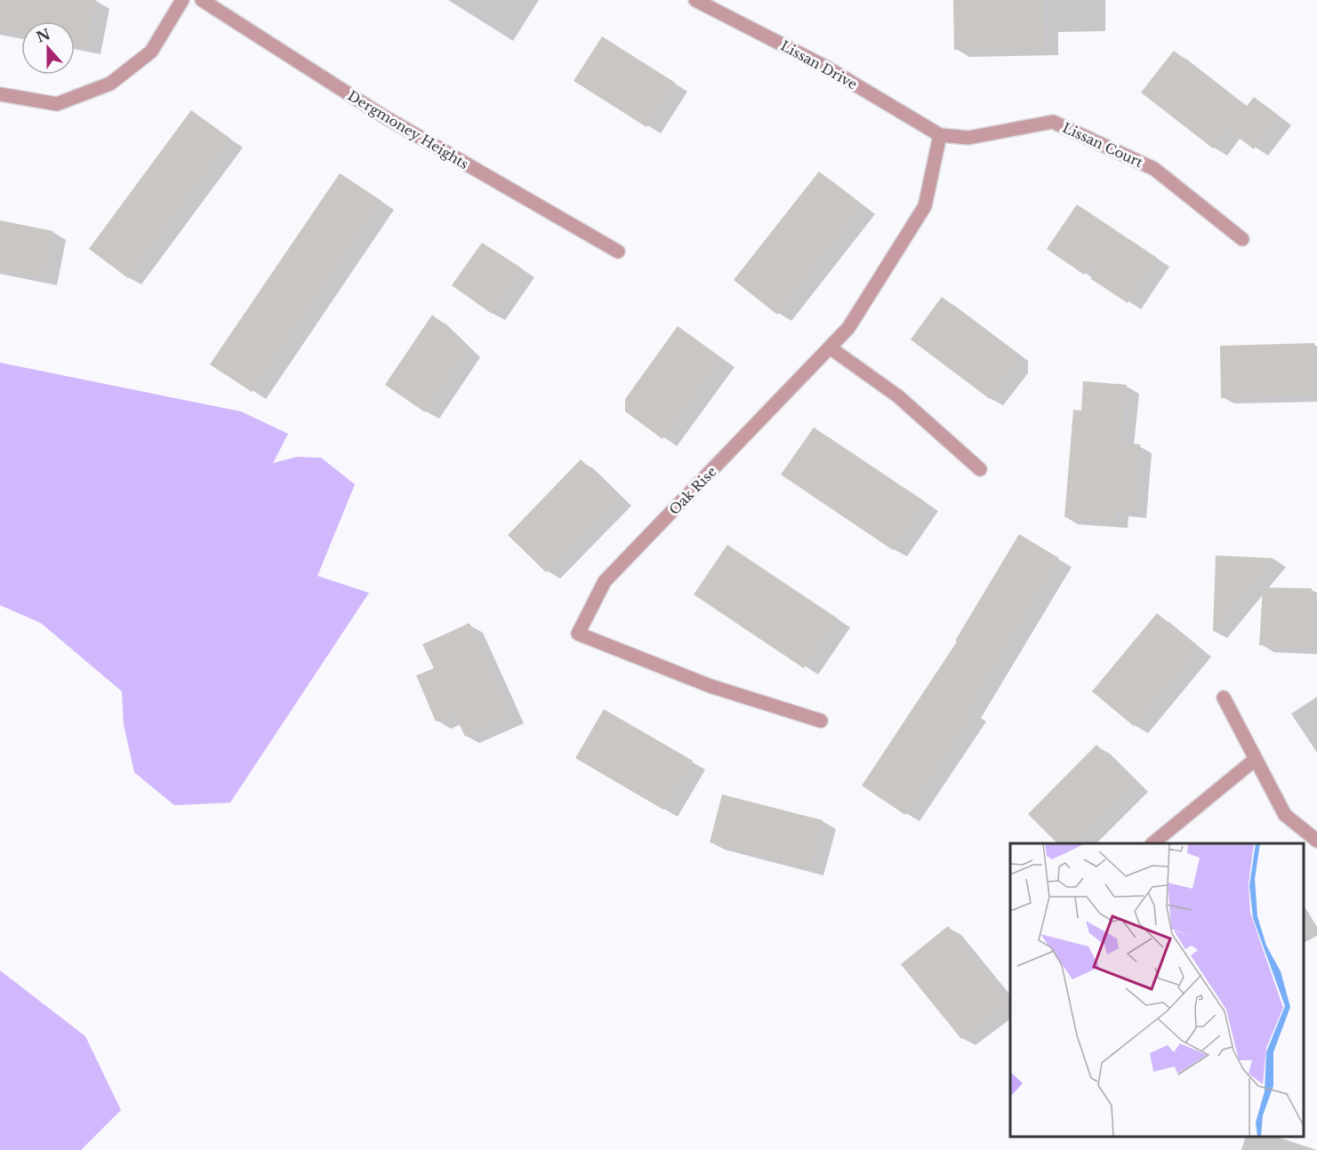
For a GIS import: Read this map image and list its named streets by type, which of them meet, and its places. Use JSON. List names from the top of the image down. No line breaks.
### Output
{"streets":{"street":["Lissan Drive","Dergmoney Heights","Lissan Court","Oak Rise"]},"crossings":[["Lissan Drive","Lissan Court"],["Lissan Drive","Oak Rise"],["Lissan Court","Oak Rise"]],"north":"top"}
